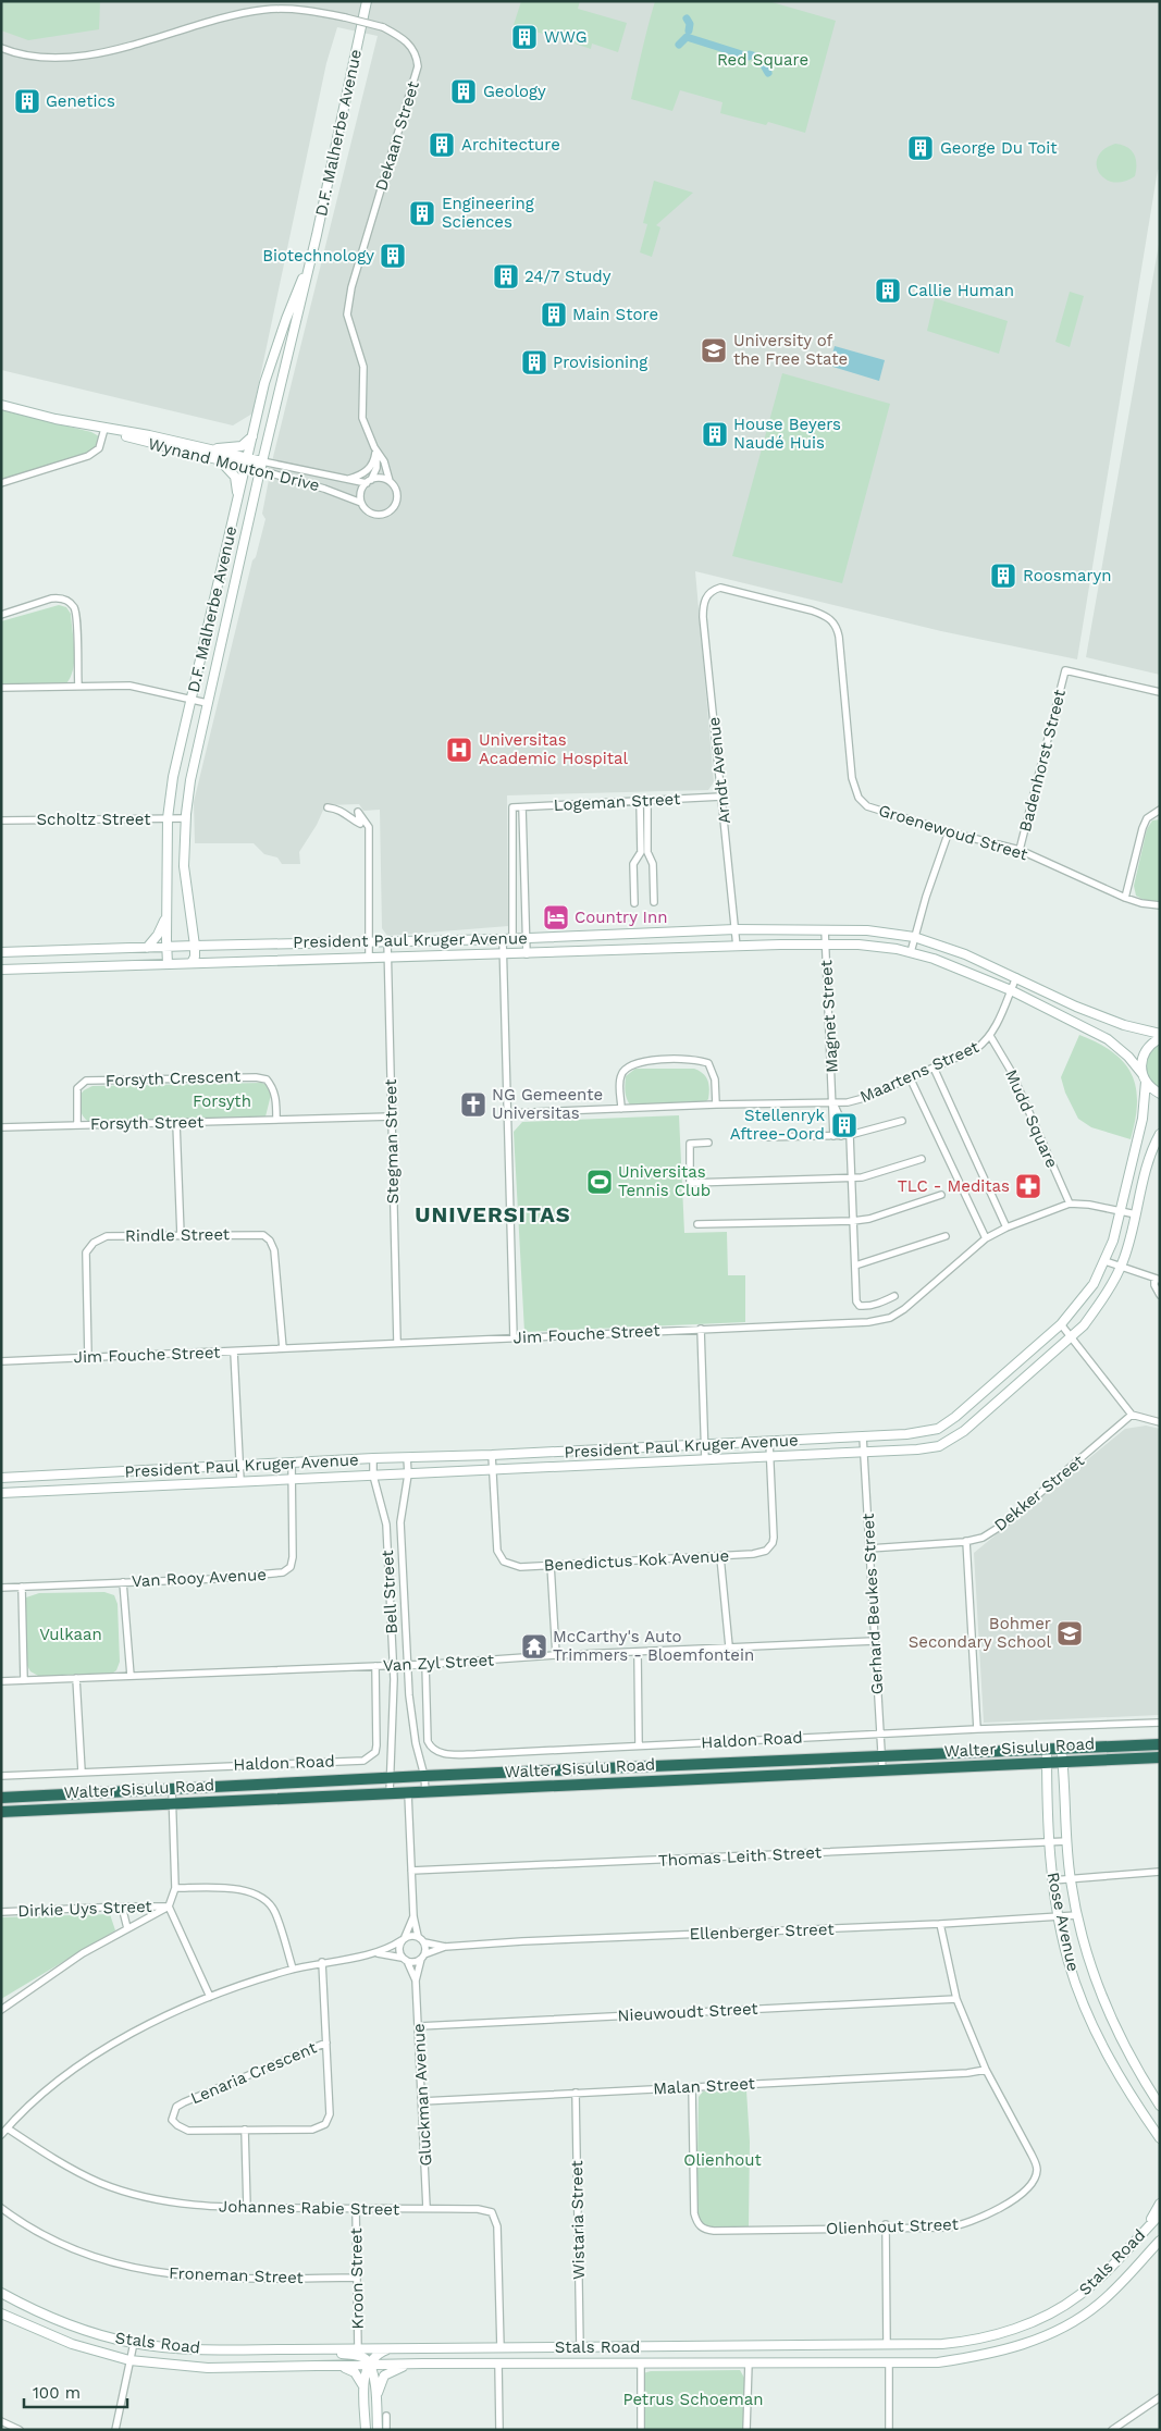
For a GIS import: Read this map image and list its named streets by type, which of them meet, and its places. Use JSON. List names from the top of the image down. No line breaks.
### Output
{"streets":{"highway":["Walter Sisulu Road"],"street":["D.F. Malherbe Avenue","Dekaan Street","Wynand Mouton Drive","Badenhorst Street","Arndt Avenue","Logeman Street","Scholtz Street","Groenewoud Street","President Paul Kruger Avenue","Magnet Street","Maartens Street","Forsyth Crescent","Mudd Square","Forsyth Street","Stegman Street","Rindle Street","Jim Fouche Street","Dekker Street","Benedictus Kok Avenue","Van Rooy Avenue","Bell Street","Gerhard Beukes Street","Van Zyl Street","Haldon Road","Thomas Leith Street","Dirkie Uys Street","Rose Avenue","Ellenberger Street","Nieuwoudt Street","Lenaria Crescent","Malan Street","Gluckman Avenue","Johannes Rabie Street","Wistaria Street","Olienhout Street","Stals Road","Froneman Street","Kroon Street"]},"crossings":[["D.F. Malherbe Avenue","Wynand Mouton Drive"],["D.F. Malherbe Avenue","Scholtz Street"],["D.F. Malherbe Avenue","President Paul Kruger Avenue"],["Dekaan Street","Wynand Mouton Drive"],["Badenhorst Street","Groenewoud Street"],["Arndt Avenue","Logeman Street"],["Arndt Avenue","Groenewoud Street"],["Arndt Avenue","President Paul Kruger Avenue"],["Logeman Street","President Paul Kruger Avenue"],["President Paul Kruger Avenue","Magnet Street"],["President Paul Kruger Avenue","Maartens Street"],["President Paul Kruger Avenue","Stegman Street"],["President Paul Kruger Avenue","Jim Fouche Street"],["President Paul Kruger Avenue","Benedictus Kok Avenue"],["President Paul Kruger Avenue","Van Rooy Avenue"],["President Paul Kruger Avenue","Bell Street"],["President Paul Kruger Avenue","Gerhard Beukes Street"],["Magnet Street","Maartens Street"],["Maartens Street","Mudd Square"],["Forsyth Crescent","Forsyth Street"],["Mudd Square","Jim Fouche Street"],["Forsyth Street","Stegman Street"],["Stegman Street","Jim Fouche Street"],["Rindle Street","Jim Fouche Street"],["Dekker Street","Gerhard Beukes Street"],["Bell Street","Van Zyl Street"],["Bell Street","Walter Sisulu Road"],["Gerhard Beukes Street","Van Zyl Street"],["Gerhard Beukes Street","Haldon Road"],["Gerhard Beukes Street","Walter Sisulu Road"],["Van Zyl Street","Haldon Road"],["Walter Sisulu Road","Rose Avenue"],["Thomas Leith Street","Rose Avenue"],["Rose Avenue","Ellenberger Street"],["Ellenberger Street","Gluckman Avenue"],["Ellenberger Street","Olienhout Street"],["Nieuwoudt Street","Gluckman Avenue"],["Nieuwoudt Street","Olienhout Street"],["Malan Street","Gluckman Avenue"],["Malan Street","Wistaria Street"],["Malan Street","Olienhout Street"],["Gluckman Avenue","Johannes Rabie Street"],["Johannes Rabie Street","Stals Road"],["Johannes Rabie Street","Kroon Street"],["Wistaria Street","Stals Road"],["Stals Road","Kroon Street"],["Froneman Street","Kroon Street"]],"districts":["UNIVERSITAS"],"parks":["Red Square","Forsyth","Vulkaan","Olienhout","Petrus Schoeman"],"places":{"building":["WWG","Geology","Genetics","Architecture","George Du Toit","Engineering Sciences","Biotechnology","24/7 Study","Callie Human","Main Store","Provisioning","House Beyers Naudé Huis","Roosmaryn","Stellenryk Aftree-Oord"],"school or university":["University of the Free State","Bohmer Secondary School"],"hospital":["Universitas Academic Hospital"],"hotel":["Country Inn"],"church":["NG Gemeente Universitas"],"sports":["Universitas Tennis Club"],"pharmacy":["TLC - Meditas"],"temple":["McCarthy's Auto Trimmers - Bloemfontein"]},"scale_bar":"100 m"}
